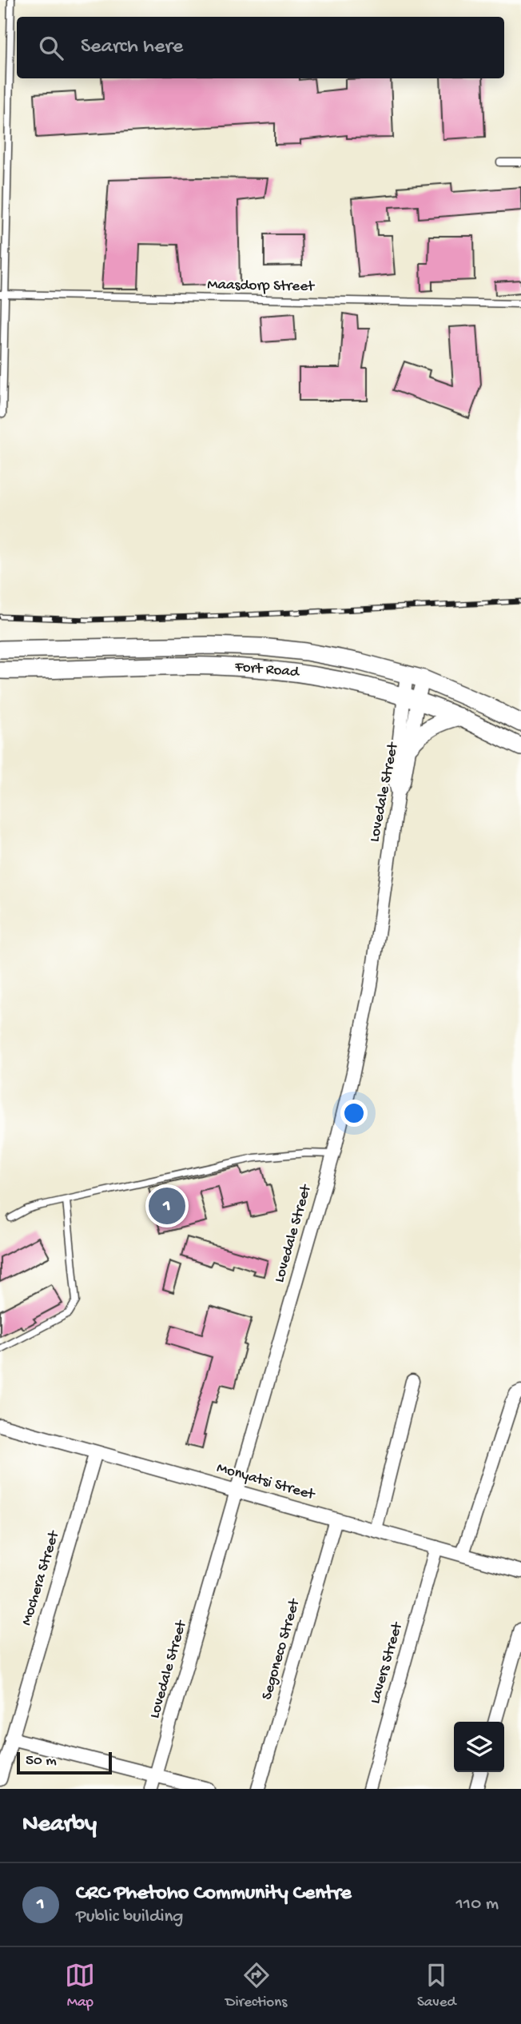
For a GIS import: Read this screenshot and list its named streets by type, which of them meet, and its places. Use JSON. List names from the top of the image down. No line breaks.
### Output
{"streets":{"main road":["Fort Road"],"street":["Lovedale Street","Monyatsi Street","Mochera Street","Segoneco Street","Lavers Street"],"lane":["Maasdorp Street"]},"crossings":[["Fort Road","Lovedale Street"],["Lovedale Street","Monyatsi Street"],["Monyatsi Street","Mochera Street"],["Monyatsi Street","Segoneco Street"],["Monyatsi Street","Lavers Street"]],"scale_bar":"50 m","page":{"search":"Search here","pins":"1","scale":"50 m","heading":"Nearby","list":[{"mark":"1","name":"CRC Phetoho Community Centre","note":"Public building","value":"110 m"}],"nav":["Map","Directions","Saved"]}}
